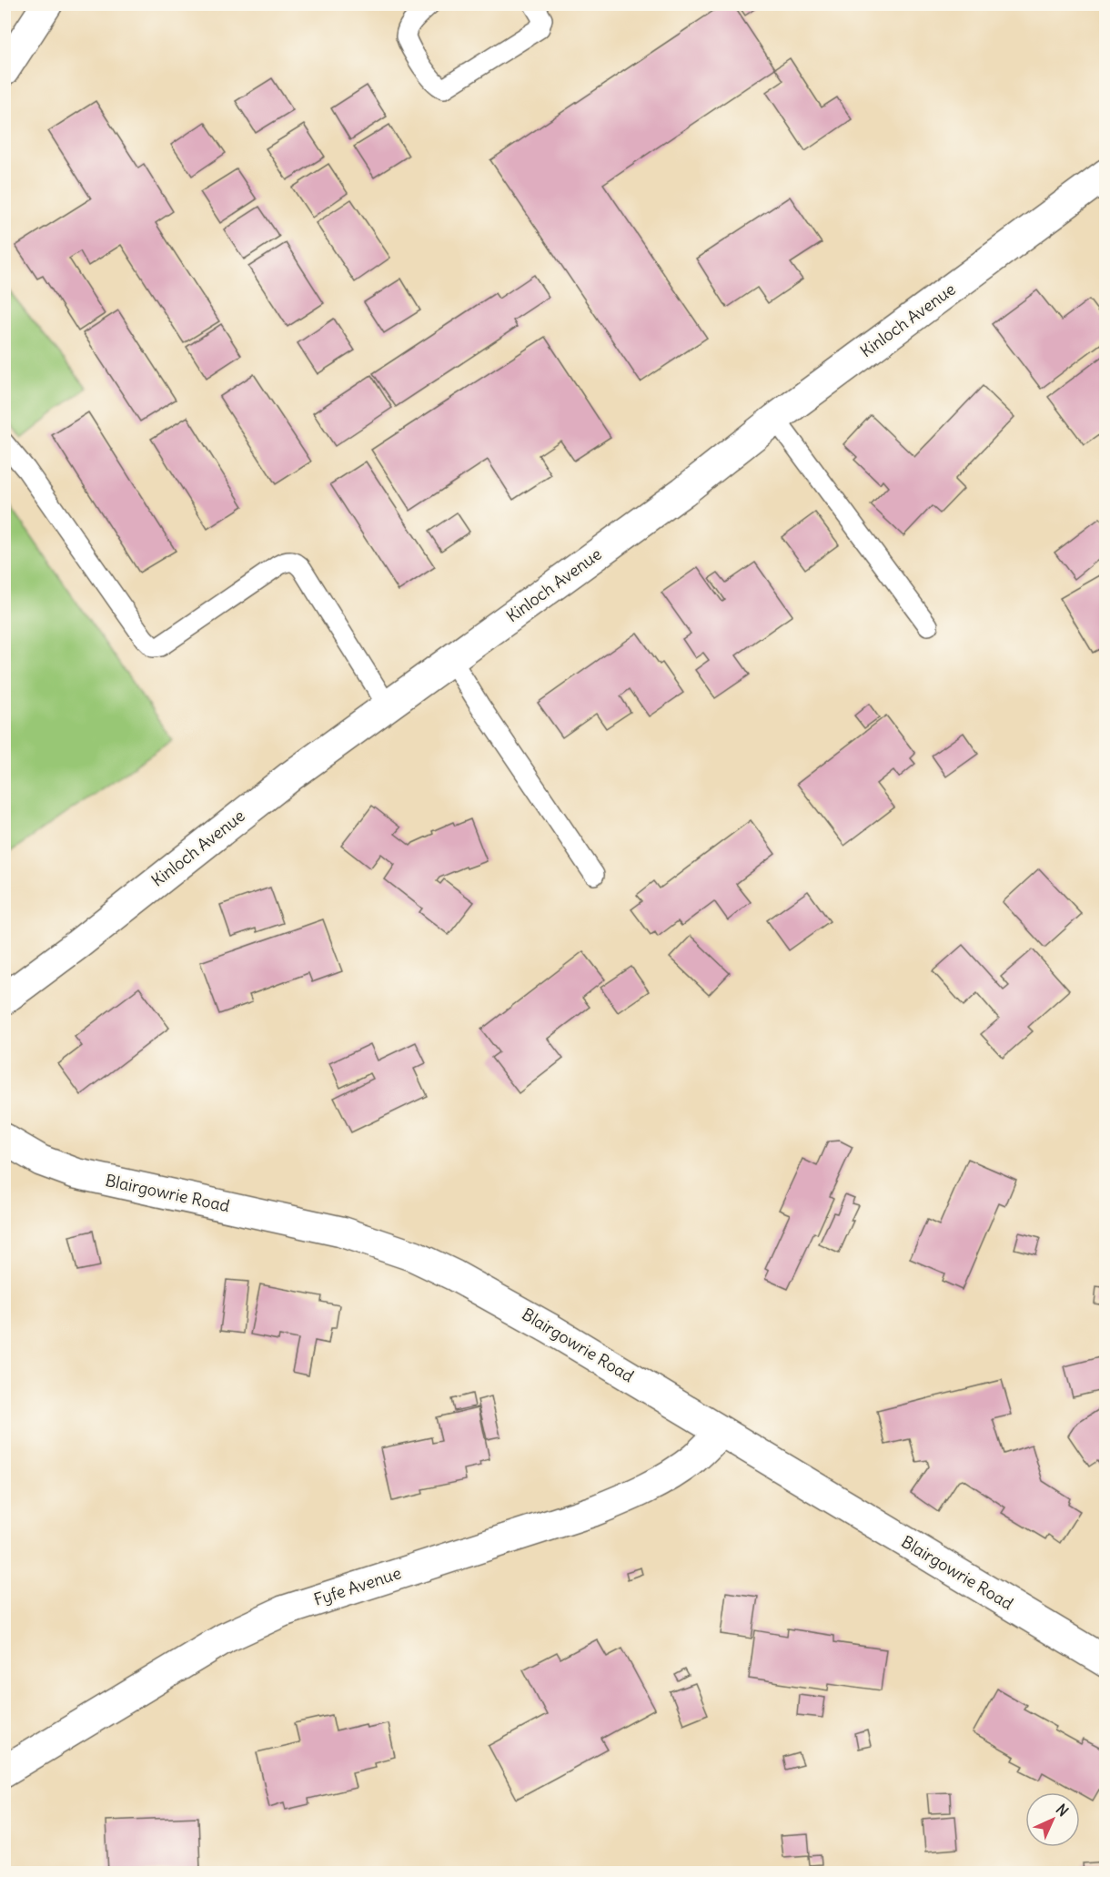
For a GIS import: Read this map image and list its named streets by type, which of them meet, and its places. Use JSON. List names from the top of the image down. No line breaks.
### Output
{"streets":{"street":["Kinloch Avenue","Blairgowrie Road","Fyfe Avenue"]},"crossings":[["Blairgowrie Road","Fyfe Avenue"]],"north":"top right"}
